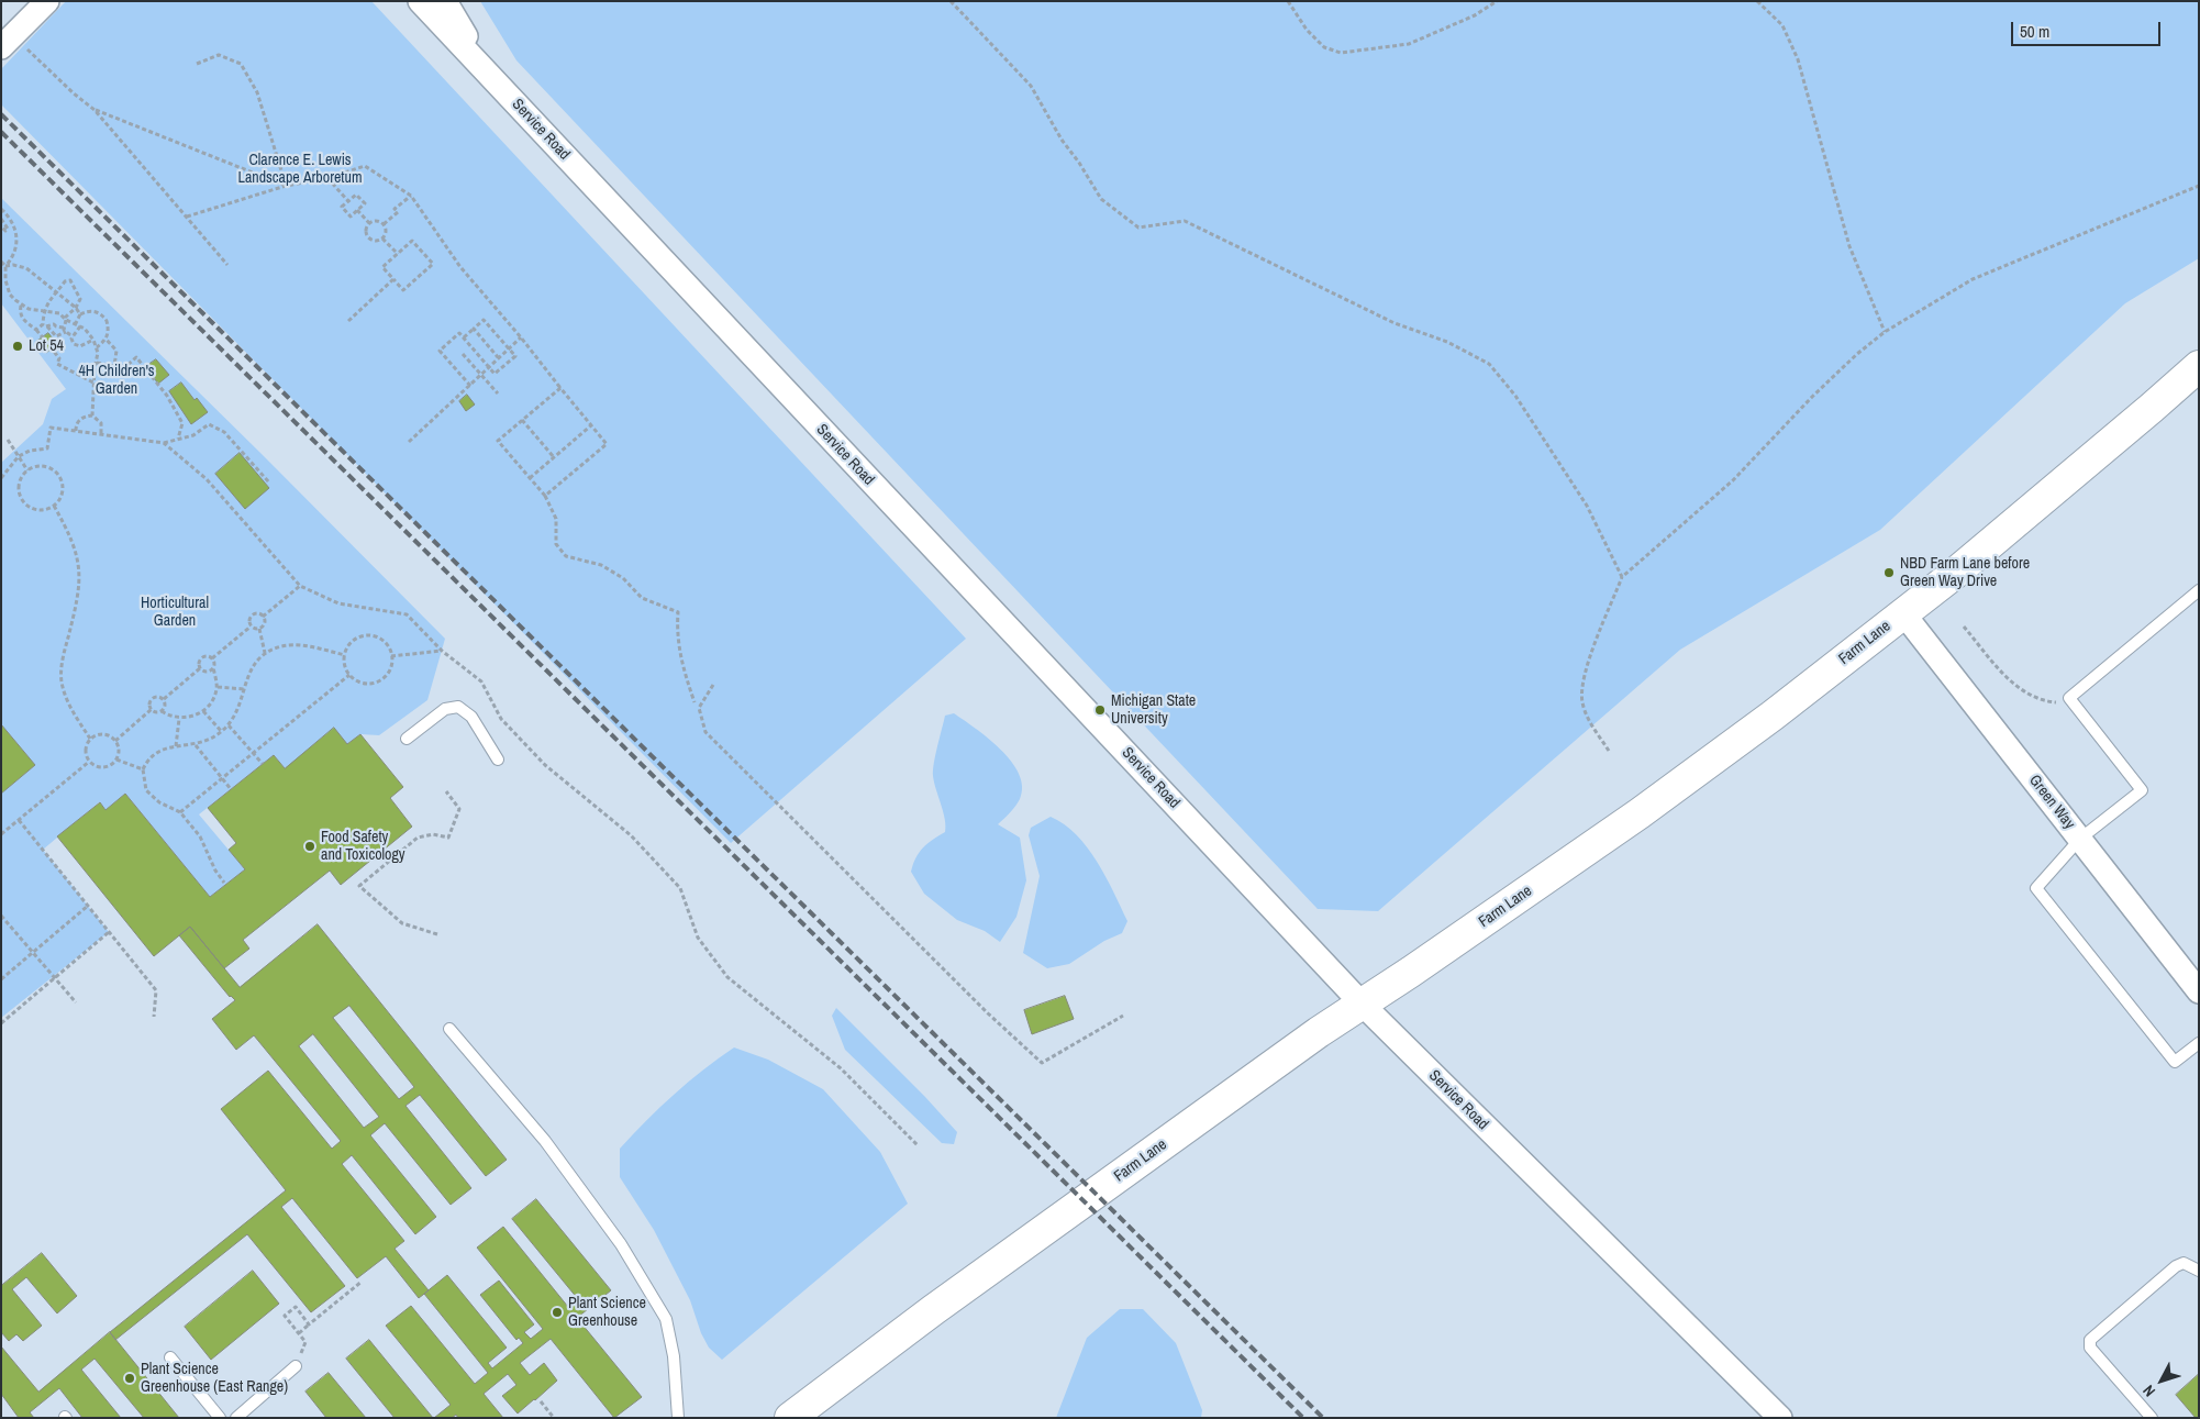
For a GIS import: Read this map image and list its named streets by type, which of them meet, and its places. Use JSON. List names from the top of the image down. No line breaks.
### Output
{"streets":{"street":["Service Road","Farm Lane","Green Way"]},"crossings":[["Service Road","Farm Lane"],["Farm Lane","Green Way"]],"parks":["Clarence E. Lewis Landscape Arboretum","4H Children's Garden","Horticultural Garden"],"places":["Lot 54","NBD Farm Lane before Green Way Drive","Michigan State University","Food Safety and Toxicology","Plant Science Greenhouse","Plant Science Greenhouse (East Range)"],"scale_bar":"50 m","north":"bottom left"}
